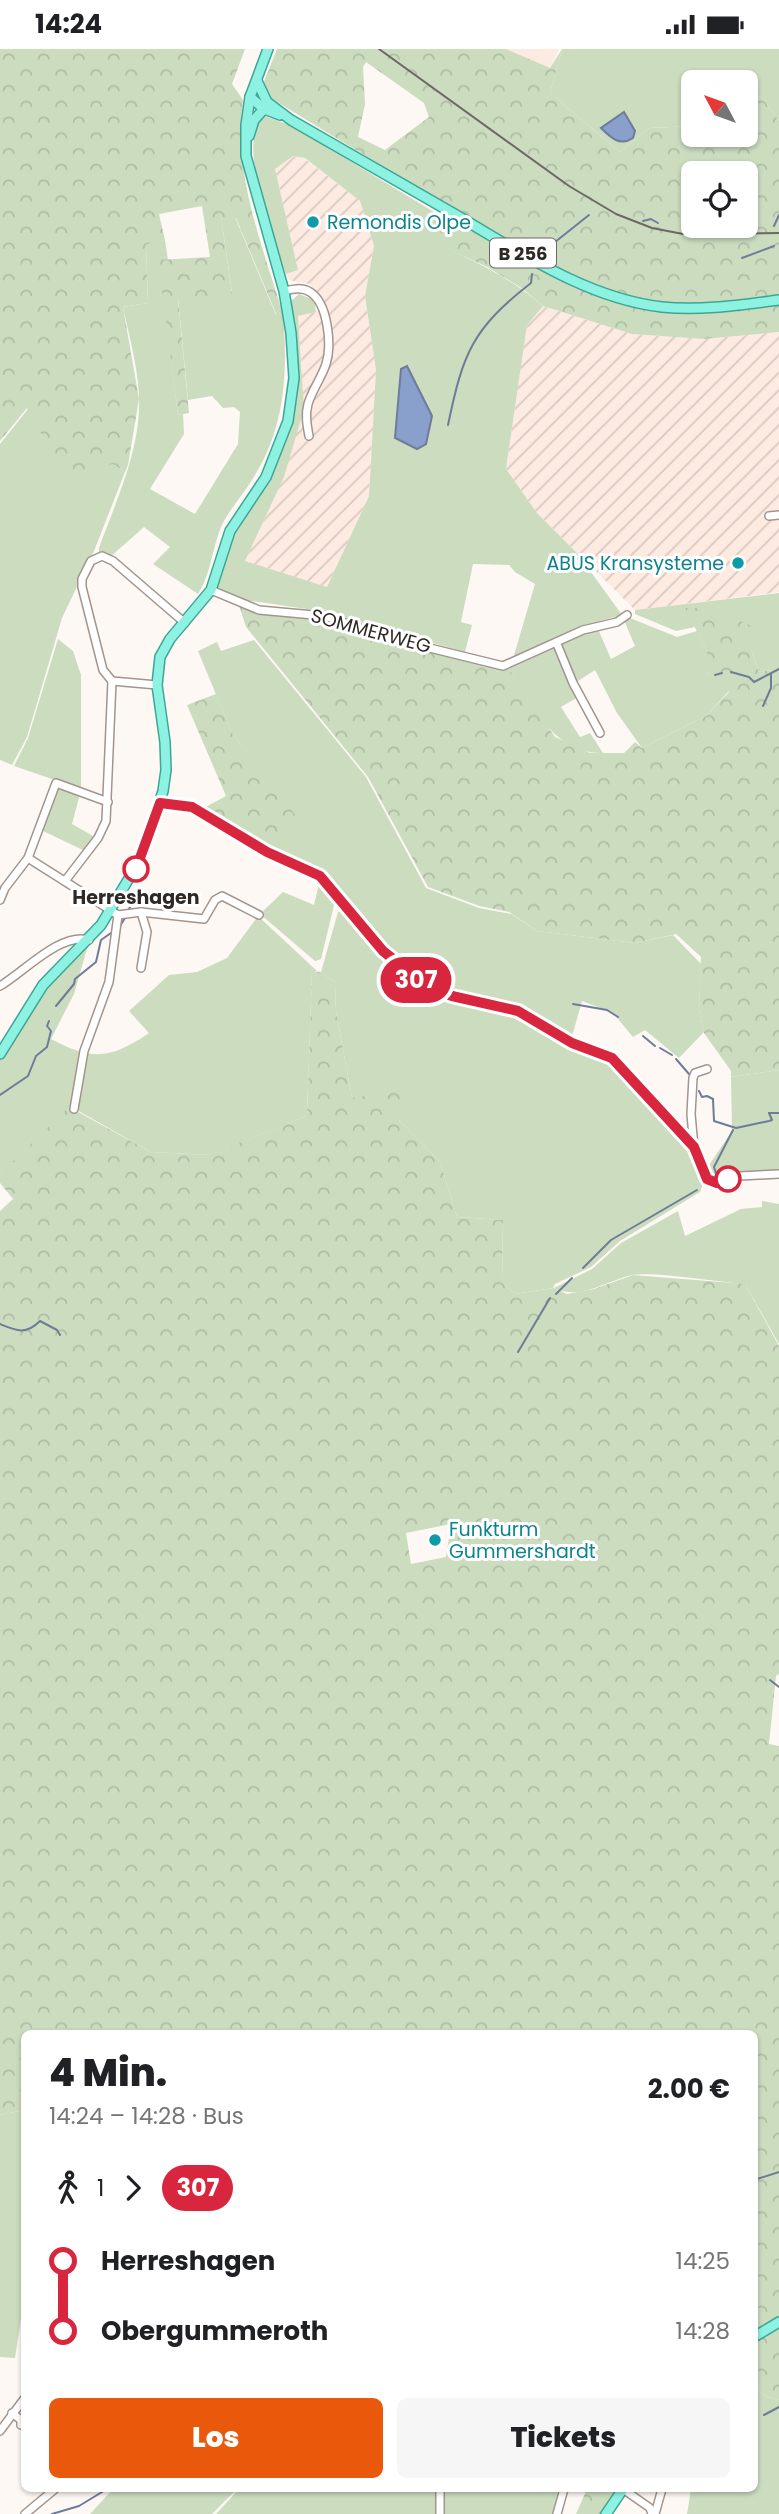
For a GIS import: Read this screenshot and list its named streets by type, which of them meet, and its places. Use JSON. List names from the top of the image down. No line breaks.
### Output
{"streets":{"main road":["B 256"],"street":["SOMMERWEG"]},"places":["Remondis Olpe","ABUS Kransysteme","Herreshagen","Funkturm Gummershardt"],"lines":["bus line 307"],"north":"top left","page":{"status":"14:24","on_map":"307","heading":["4 Min.","14:24 – 14:28 · Bus","2.00 €"],"legs":["1","307"],"list":[{"name":"Herreshagen","value":"14:25"},{"name":"Obergummeroth","value":"14:28"}],"buttons":["Los","Tickets"]}}
